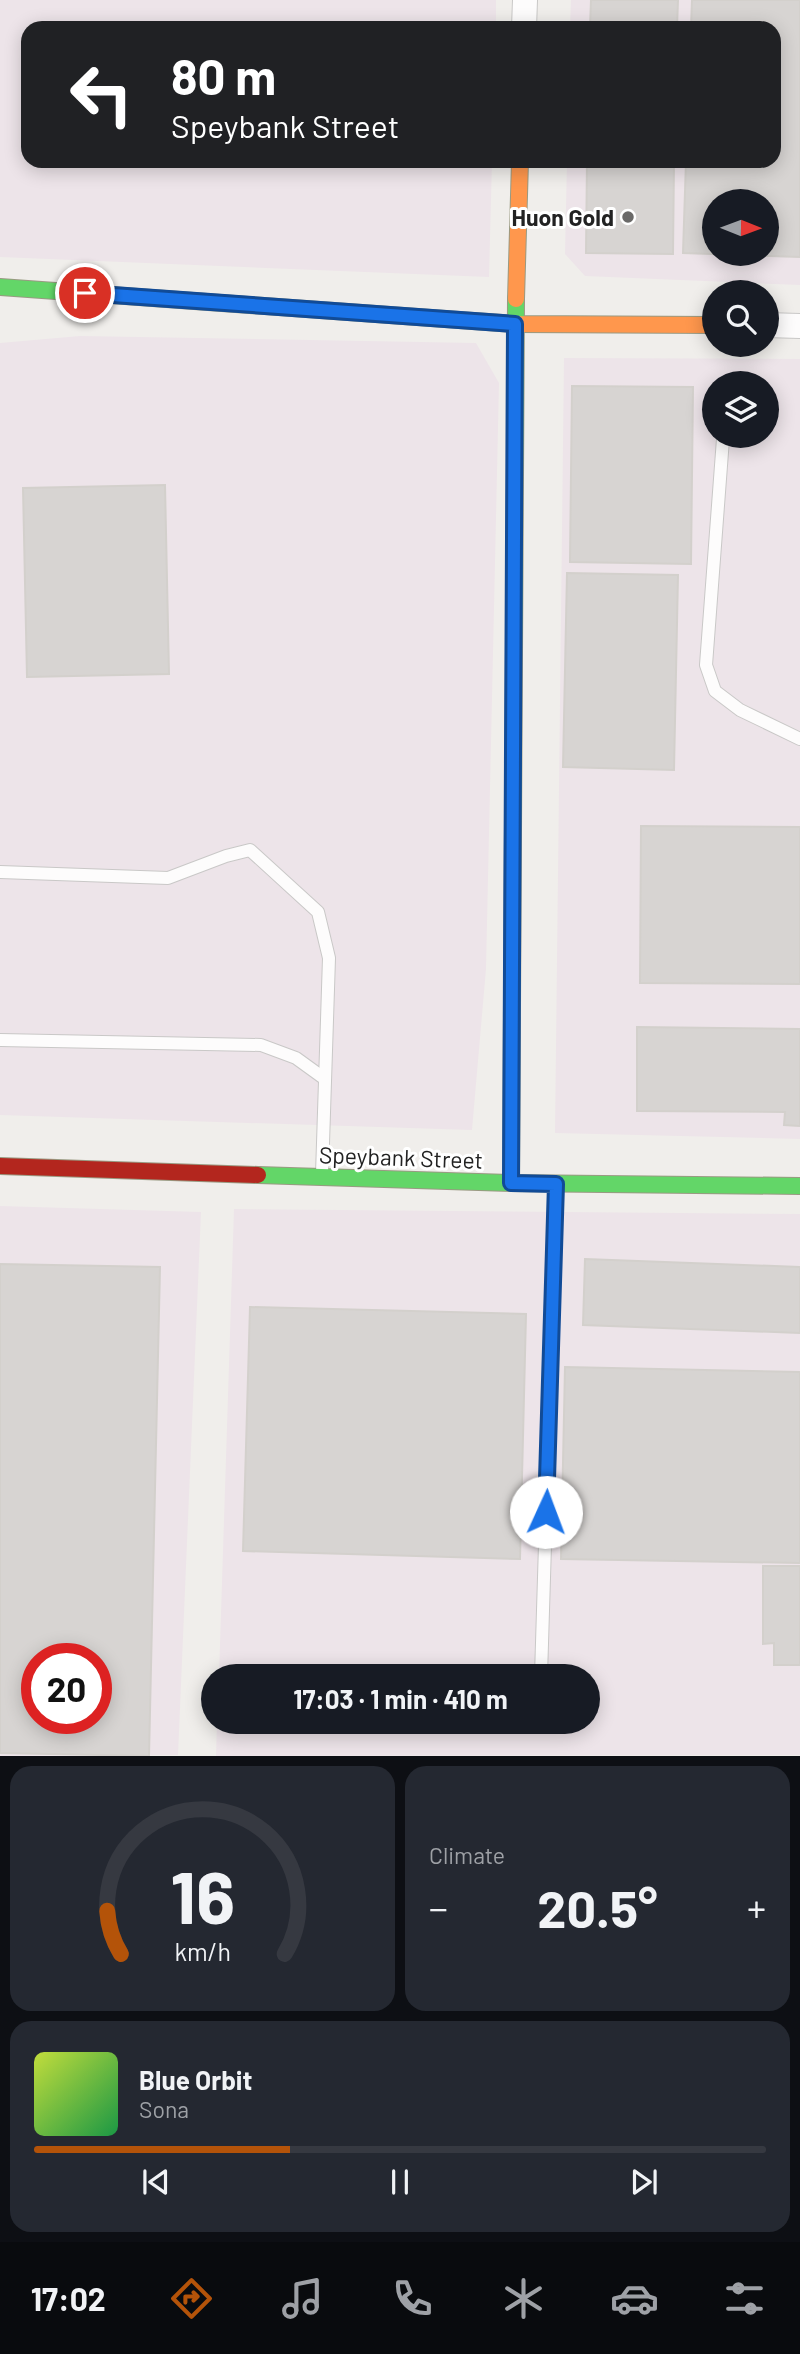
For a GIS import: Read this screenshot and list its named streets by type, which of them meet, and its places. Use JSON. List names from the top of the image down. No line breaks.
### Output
{"streets":{"street":["Speybank Street"]},"places":["Huon Gold"],"north":"right","page":{"turn":["80 m","Speybank Street"],"limit":"20","trip":"17:03 · 1 min · 410 m","tile":"Climate","heat":["−","20.5°","+"],"song":["Blue Orbit","Sona"],"tabs":"17:02","gauge":["16","km/h"]}}
